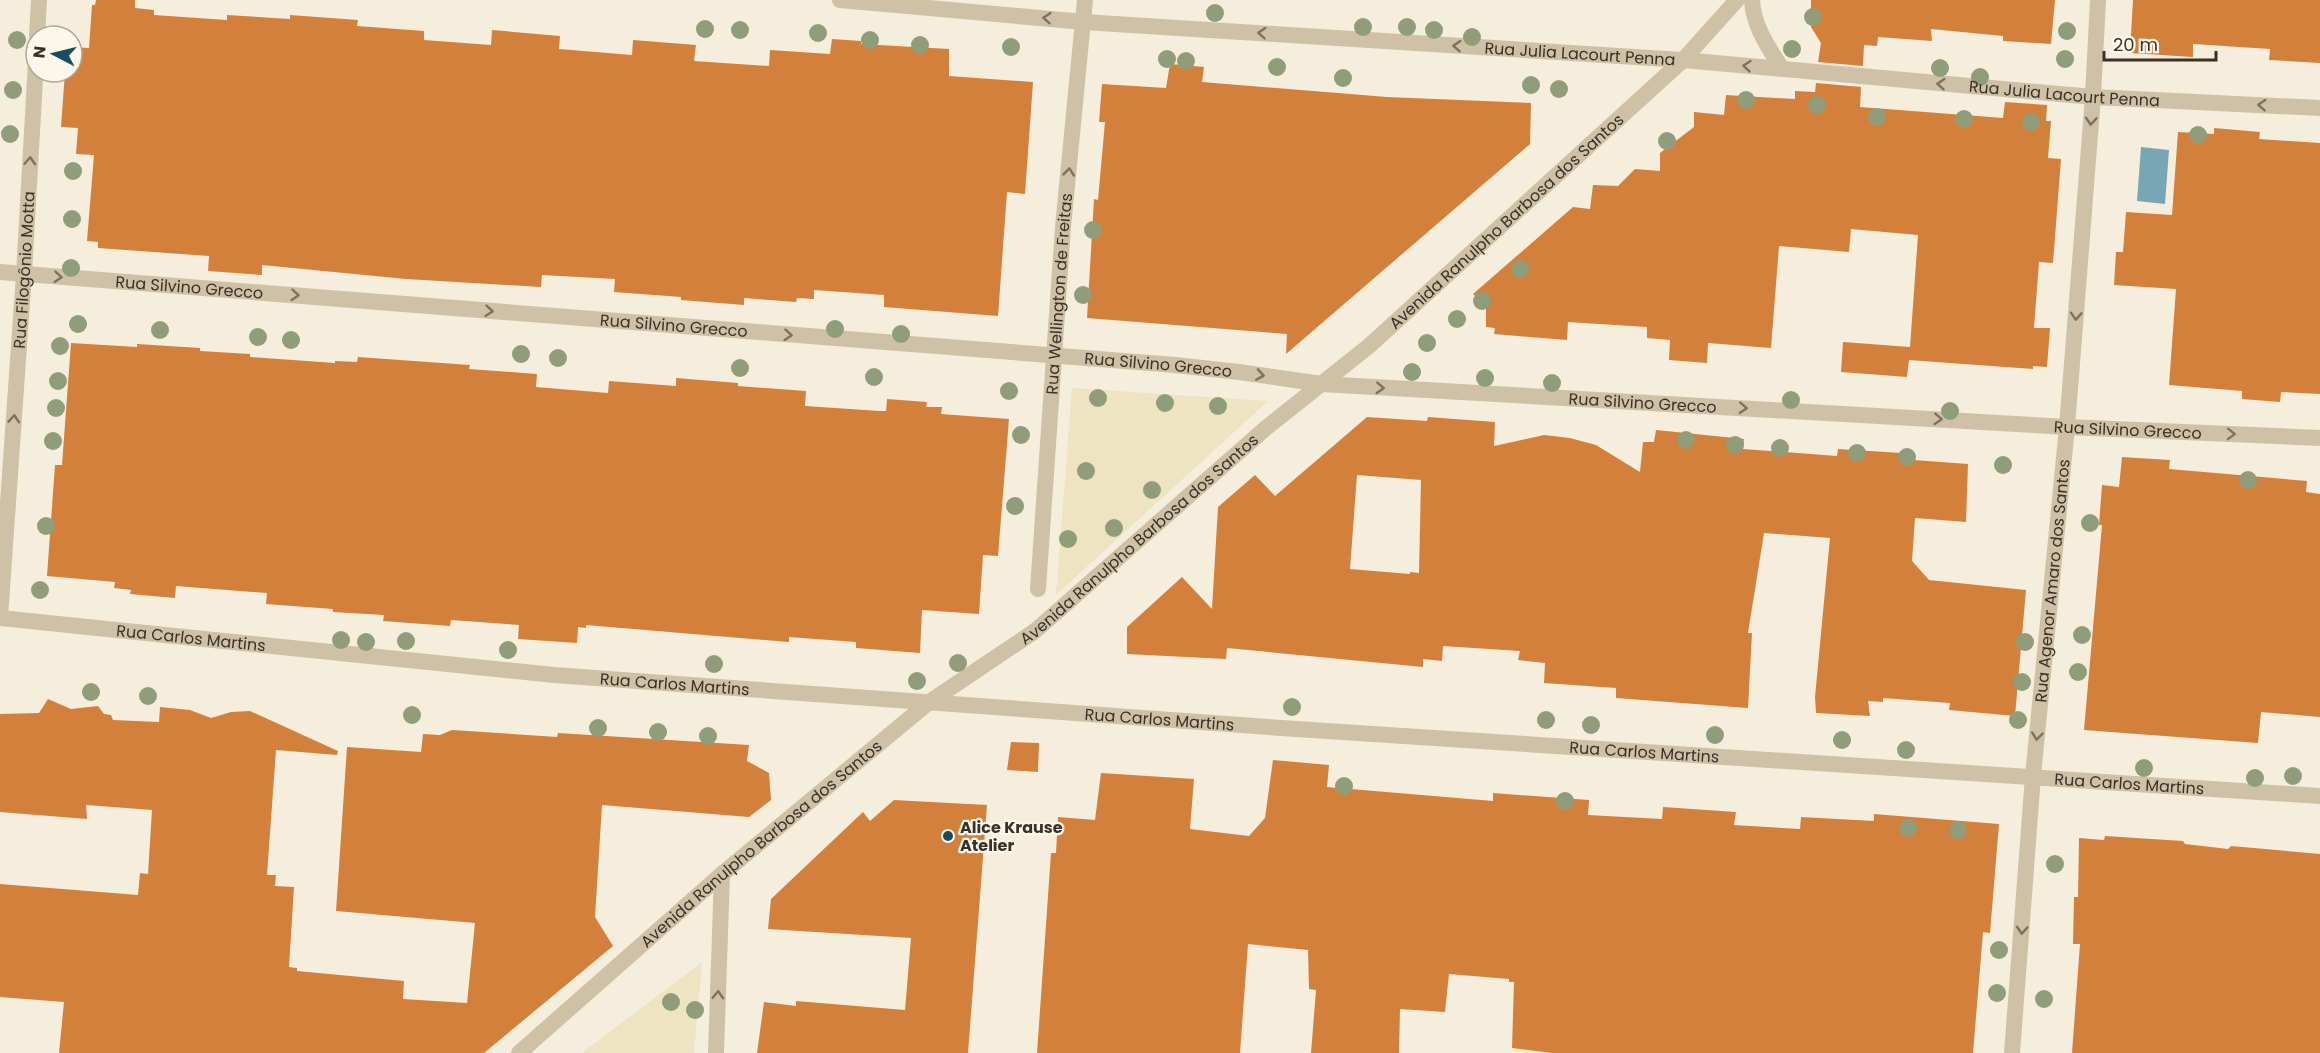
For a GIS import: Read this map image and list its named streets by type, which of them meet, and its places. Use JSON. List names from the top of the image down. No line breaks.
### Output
{"streets":{"street":["Rua Julia Lacourt Penna","Avenida Ranulpho Barbosa dos Santos","Rua Filogônio Motta","Rua Silvino Grecco","Rua Wellington de Freitas","Rua Agenor Amaro dos Santos","Rua Carlos Martins"]},"crossings":[["Rua Julia Lacourt Penna","Avenida Ranulpho Barbosa dos Santos"],["Rua Julia Lacourt Penna","Rua Wellington de Freitas"],["Rua Julia Lacourt Penna","Rua Agenor Amaro dos Santos"],["Avenida Ranulpho Barbosa dos Santos","Rua Silvino Grecco"],["Avenida Ranulpho Barbosa dos Santos","Rua Carlos Martins"],["Rua Filogônio Motta","Rua Silvino Grecco"],["Rua Filogônio Motta","Rua Carlos Martins"],["Rua Silvino Grecco","Rua Wellington de Freitas"],["Rua Silvino Grecco","Rua Agenor Amaro dos Santos"],["Rua Agenor Amaro dos Santos","Rua Carlos Martins"]],"one_way":["Rua Julia Lacourt Penna","Rua Filogônio Motta","Rua Silvino Grecco","Rua Wellington de Freitas","Rua Agenor Amaro dos Santos"],"places":["Alice Krause Atelier"],"scale_bar":"20 m","north":"left"}
